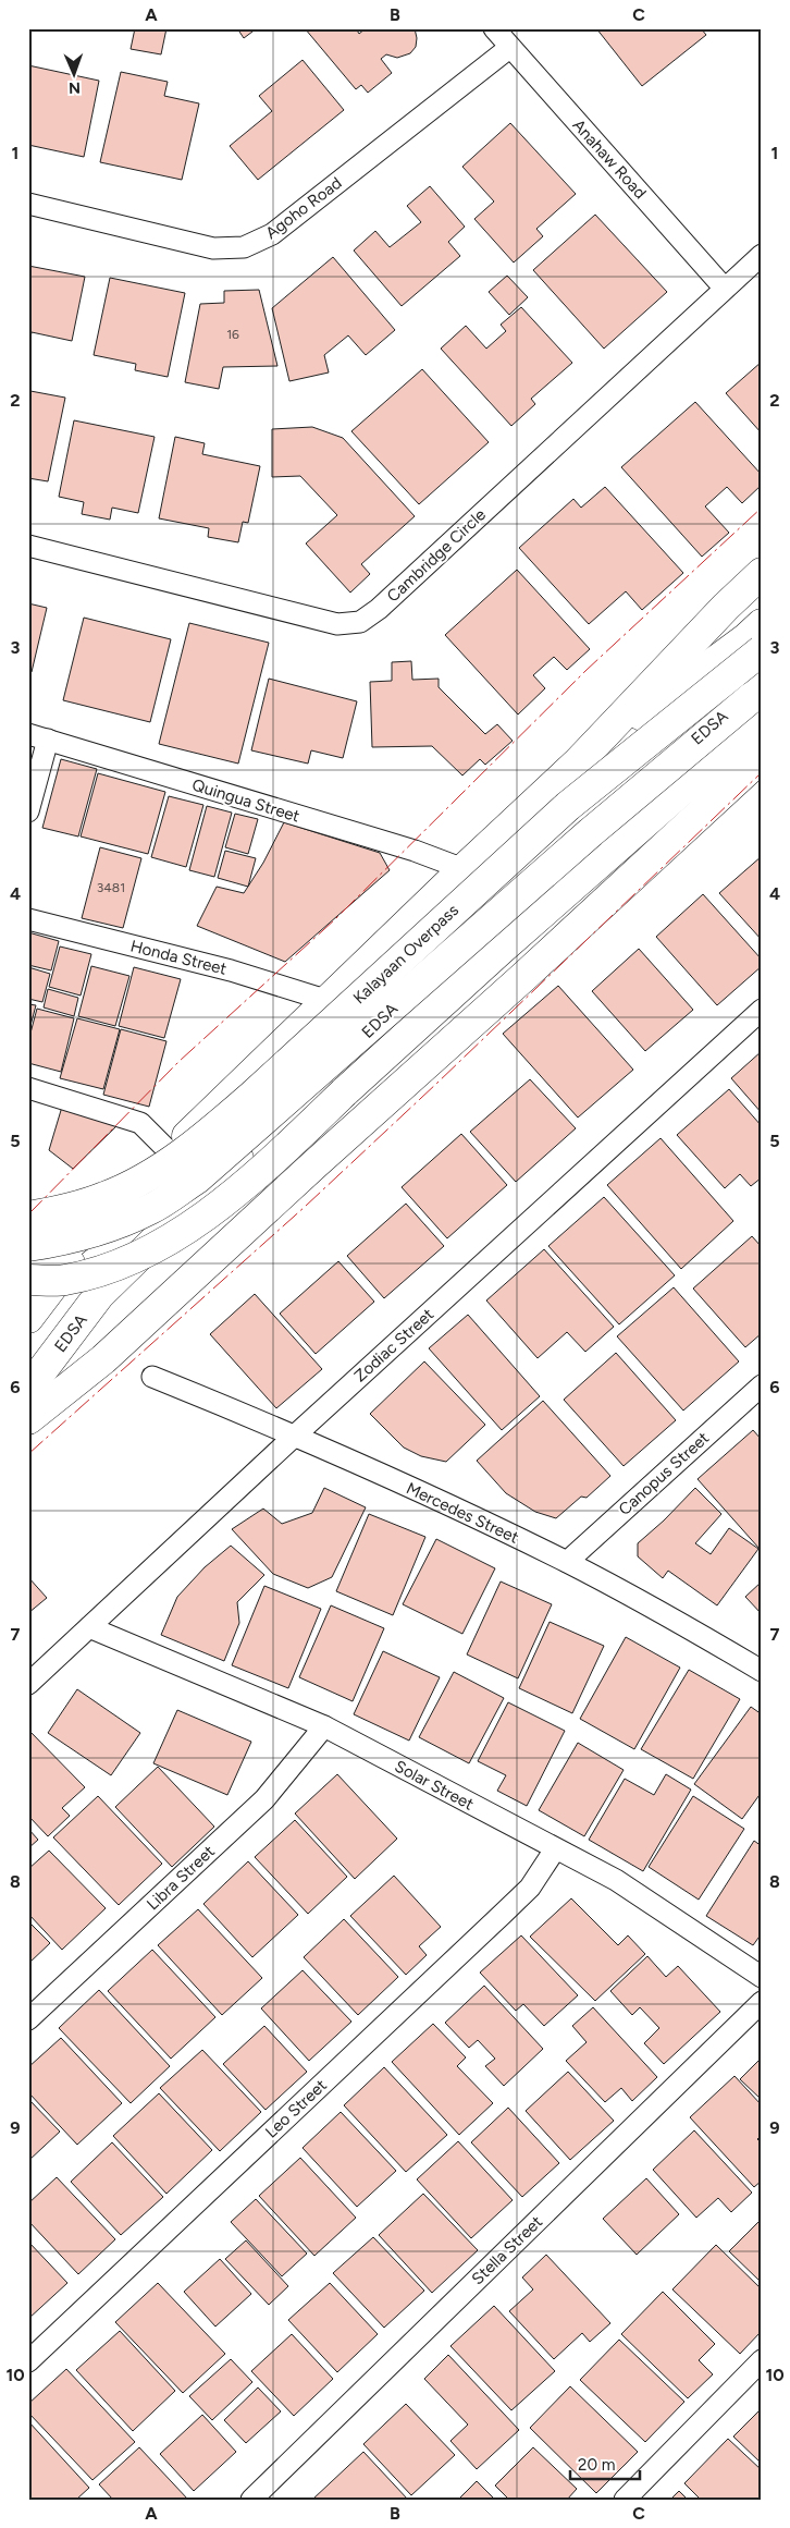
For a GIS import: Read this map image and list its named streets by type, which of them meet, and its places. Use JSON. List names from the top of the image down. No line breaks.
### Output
{"streets":{"main road":["EDSA","Kalayaan Overpass"],"street":["Anahaw Road","Agoho Road","Cambridge Circle","Quingua Street","Honda Street","Zodiac Street","Canopus Street","Mercedes Street","Solar Street","Libra Street","Leo Street","Stella Street"]},"crossings":[["Anahaw Road","Agoho Road"],["Anahaw Road","Cambridge Circle"],["EDSA","Kalayaan Overpass"],["Zodiac Street","Mercedes Street"],["Zodiac Street","Solar Street"],["Canopus Street","Mercedes Street"],["Solar Street","Libra Street"],["Solar Street","Leo Street"]],"house_numbers":["16","3481"],"scale_bar":"20 m","north":"bottom","grid":{"columns":["A","B","C"],"rows":["1","2","3","4","5","6","7","8","9","10"]}}
